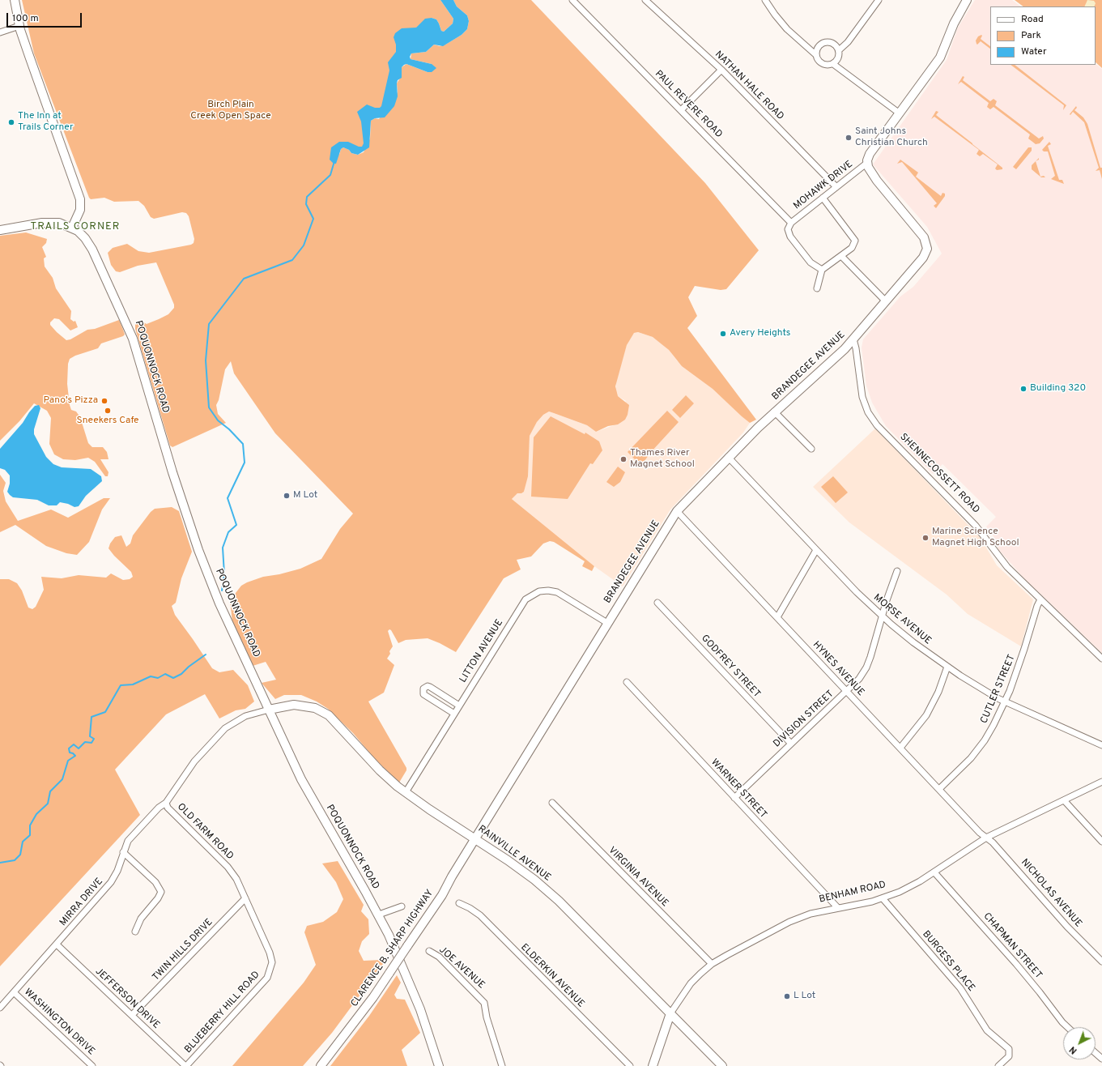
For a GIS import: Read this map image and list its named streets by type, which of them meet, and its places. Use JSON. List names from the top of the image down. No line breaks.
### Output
{"streets":{"main road":["BRANDEGEE AVENUE","POQUONNOCK ROAD","RAINVILLE AVENUE","BENHAM ROAD","CLARENCE B. SHARP HIGHWAY"],"street":["NATHAN HALE ROAD","PAUL REVERE ROAD","MOHAWK DRIVE","SHENNECOSSETT ROAD","MORSE AVENUE","LITTON AVENUE","GODFREY STREET","HYNES AVENUE","CUTLER STREET","DIVISION STREET","WARNER STREET","OLD FARM ROAD","VIRGINIA AVENUE","NICHOLAS AVENUE","MIRRA DRIVE","CHAPMAN STREET","TWIN HILLS DRIVE","BURGESS PLACE","JOE AVENUE","ELDERKIN AVENUE","JEFFERSON DRIVE","BLUEBERRY HILL ROAD","WASHINGTON DRIVE"]},"crossings":[["NATHAN HALE ROAD","MOHAWK DRIVE"],["PAUL REVERE ROAD","MOHAWK DRIVE"],["BRANDEGEE AVENUE","SHENNECOSSETT ROAD"],["BRANDEGEE AVENUE","MORSE AVENUE"],["BRANDEGEE AVENUE","LITTON AVENUE"],["BRANDEGEE AVENUE","HYNES AVENUE"],["BRANDEGEE AVENUE","RAINVILLE AVENUE"],["BRANDEGEE AVENUE","CLARENCE B. SHARP HIGHWAY"],["POQUONNOCK ROAD","OLD FARM ROAD"],["POQUONNOCK ROAD","RAINVILLE AVENUE"],["SHENNECOSSETT ROAD","CUTLER STREET"],["MORSE AVENUE","CUTLER STREET"],["MORSE AVENUE","DIVISION STREET"],["LITTON AVENUE","RAINVILLE AVENUE"],["GODFREY STREET","DIVISION STREET"],["HYNES AVENUE","CUTLER STREET"],["HYNES AVENUE","DIVISION STREET"],["HYNES AVENUE","BENHAM ROAD"],["HYNES AVENUE","NICHOLAS AVENUE"],["DIVISION STREET","WARNER STREET"],["WARNER STREET","BENHAM ROAD"],["OLD FARM ROAD","RAINVILLE AVENUE"],["OLD FARM ROAD","MIRRA DRIVE"],["OLD FARM ROAD","TWIN HILLS DRIVE"],["OLD FARM ROAD","BLUEBERRY HILL ROAD"],["RAINVILLE AVENUE","BENHAM ROAD"],["RAINVILLE AVENUE","CLARENCE B. SHARP HIGHWAY"],["VIRGINIA AVENUE","BENHAM ROAD"],["BENHAM ROAD","NICHOLAS AVENUE"],["BENHAM ROAD","CHAPMAN STREET"],["BENHAM ROAD","BURGESS PLACE"],["MIRRA DRIVE","JEFFERSON DRIVE"],["MIRRA DRIVE","WASHINGTON DRIVE"],["TWIN HILLS DRIVE","JEFFERSON DRIVE"],["TWIN HILLS DRIVE","BLUEBERRY HILL ROAD"],["JEFFERSON DRIVE","BLUEBERRY HILL ROAD"]],"districts":["TRAILS CORNER"],"parks":["Birch Plain Creek Open Space"],"places":["The Inn at Trails Corner","Saint Johns Christian Church","Avery Heights","Building 320","Pano's Pizza","Sneekers Cafe","Thames River Magnet School","M Lot","Marine Science Magnet High School","L Lot"],"legend":["Road","Park","Water"],"scale_bar":"100 m","north":"bottom left"}
